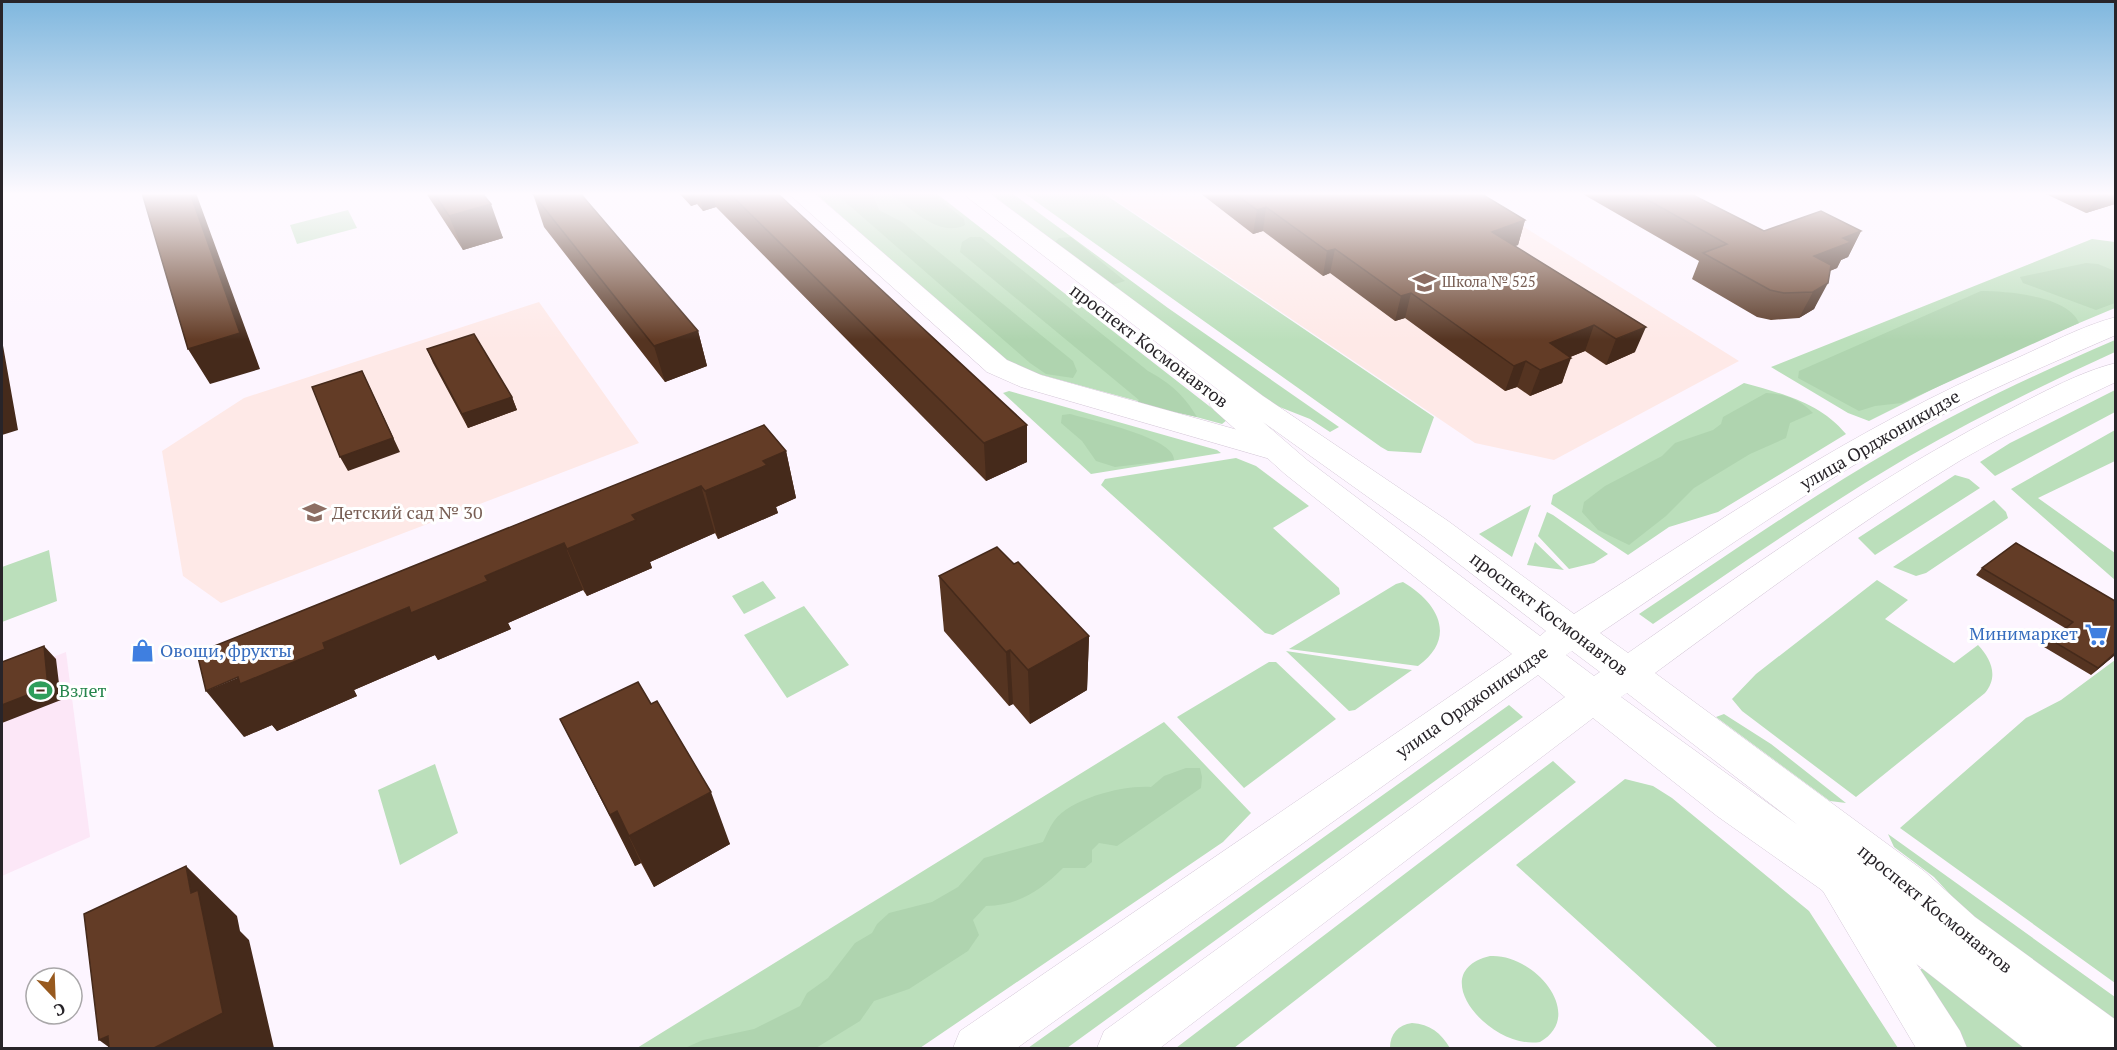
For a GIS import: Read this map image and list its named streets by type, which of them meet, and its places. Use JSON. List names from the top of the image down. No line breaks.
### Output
{"streets":{"street":["проспект Космонавтов","улица Орджоникидзе"]},"crossings":[["проспект Космонавтов","улица Орджоникидзе"]],"places":{"school or university":["Школа № 525","Детский сад № 30"],"supermarket":["Минимаркет"],"shop":["Овощи, фрукты"],"sports":["Взлет"]},"north":"bottom right"}
